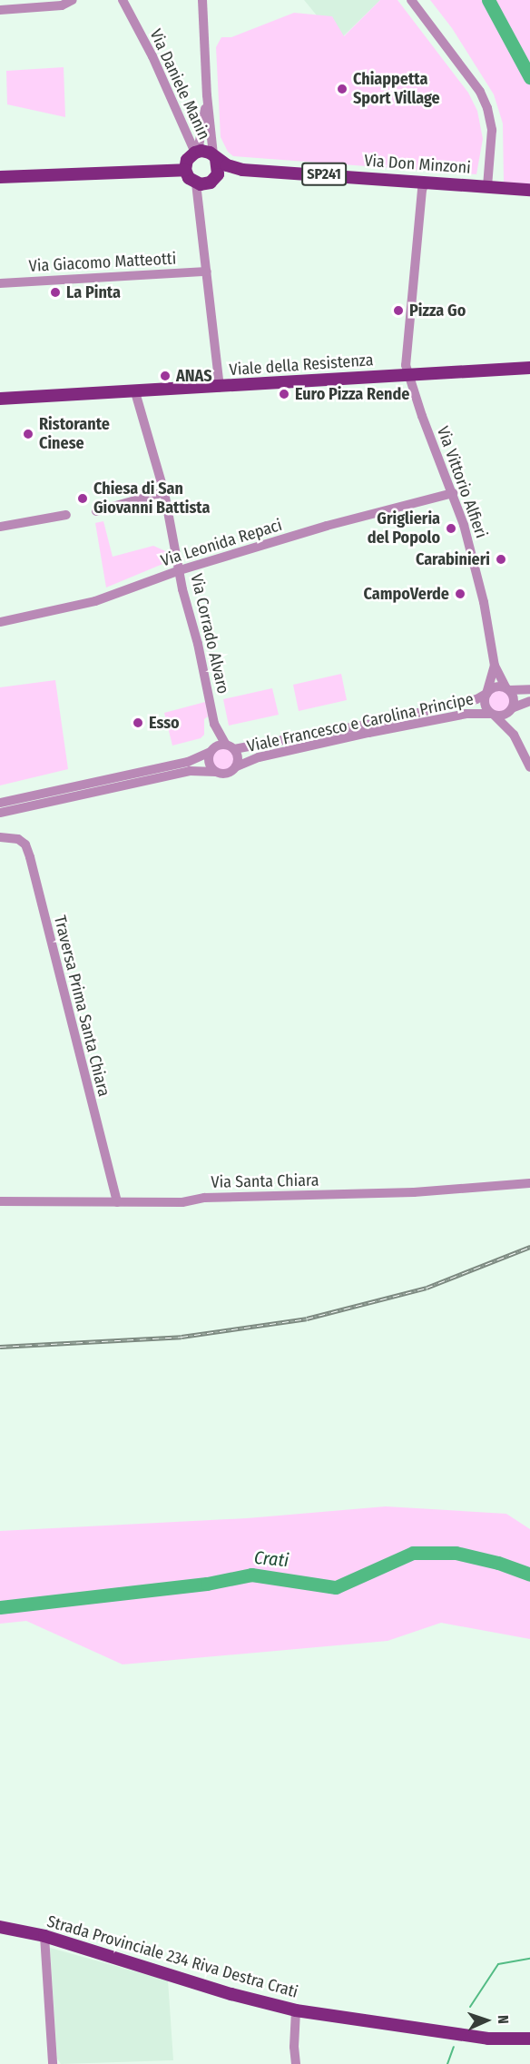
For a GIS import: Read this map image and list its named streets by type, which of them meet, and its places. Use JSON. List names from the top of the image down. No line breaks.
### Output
{"streets":{"main road":["Via Don Minzoni","SP241","Viale della Resistenza","Strada Provinciale 234 Riva Destra Crati"],"street":["Via Daniele Manin","Via Giacomo Matteotti","Via Vittorio Alfieri","Via Leonida Repaci","Via Corrado Alvaro","Viale Francesco e Carolina Principe","Traversa Prima Santa Chiara","Via Santa Chiara"]},"crossings":[["Via Daniele Manin","Via Don Minzoni"],["Via Don Minzoni","SP241"],["Viale della Resistenza","Via Vittorio Alfieri"],["Viale della Resistenza","Via Corrado Alvaro"],["Via Vittorio Alfieri","Via Leonida Repaci"],["Via Vittorio Alfieri","Viale Francesco e Carolina Principe"],["Via Leonida Repaci","Via Corrado Alvaro"],["Via Corrado Alvaro","Viale Francesco e Carolina Principe"],["Traversa Prima Santa Chiara","Via Santa Chiara"]],"water":["Crati"],"places":["Chiappetta Sport Village","La Pinta","Pizza Go","ANAS","Euro Pizza Rende","Ristorante Cinese","Chiesa di San Giovanni Battista","Griglieria del Popolo","Carabinieri","CampoVerde","Esso"],"north":"right"}
